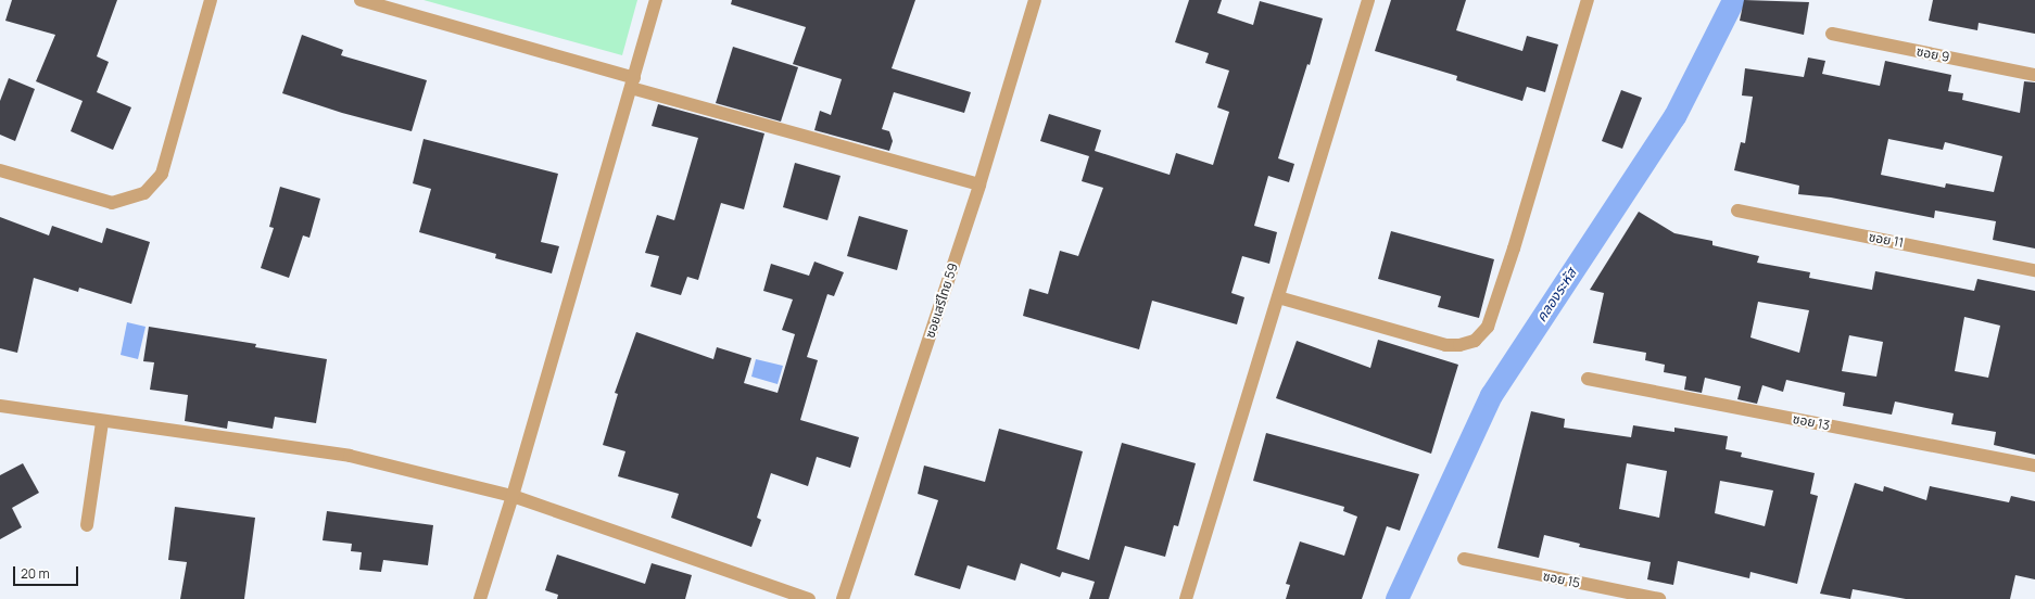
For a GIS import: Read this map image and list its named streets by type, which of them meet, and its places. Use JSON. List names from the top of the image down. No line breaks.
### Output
{"streets":{"street":["ซอย 9","ซอย 11","ซอยเสรีไทย 59","ซอย 13","ซอย 15"]},"water":["คลองระหัส"],"scale_bar":"20 m"}
